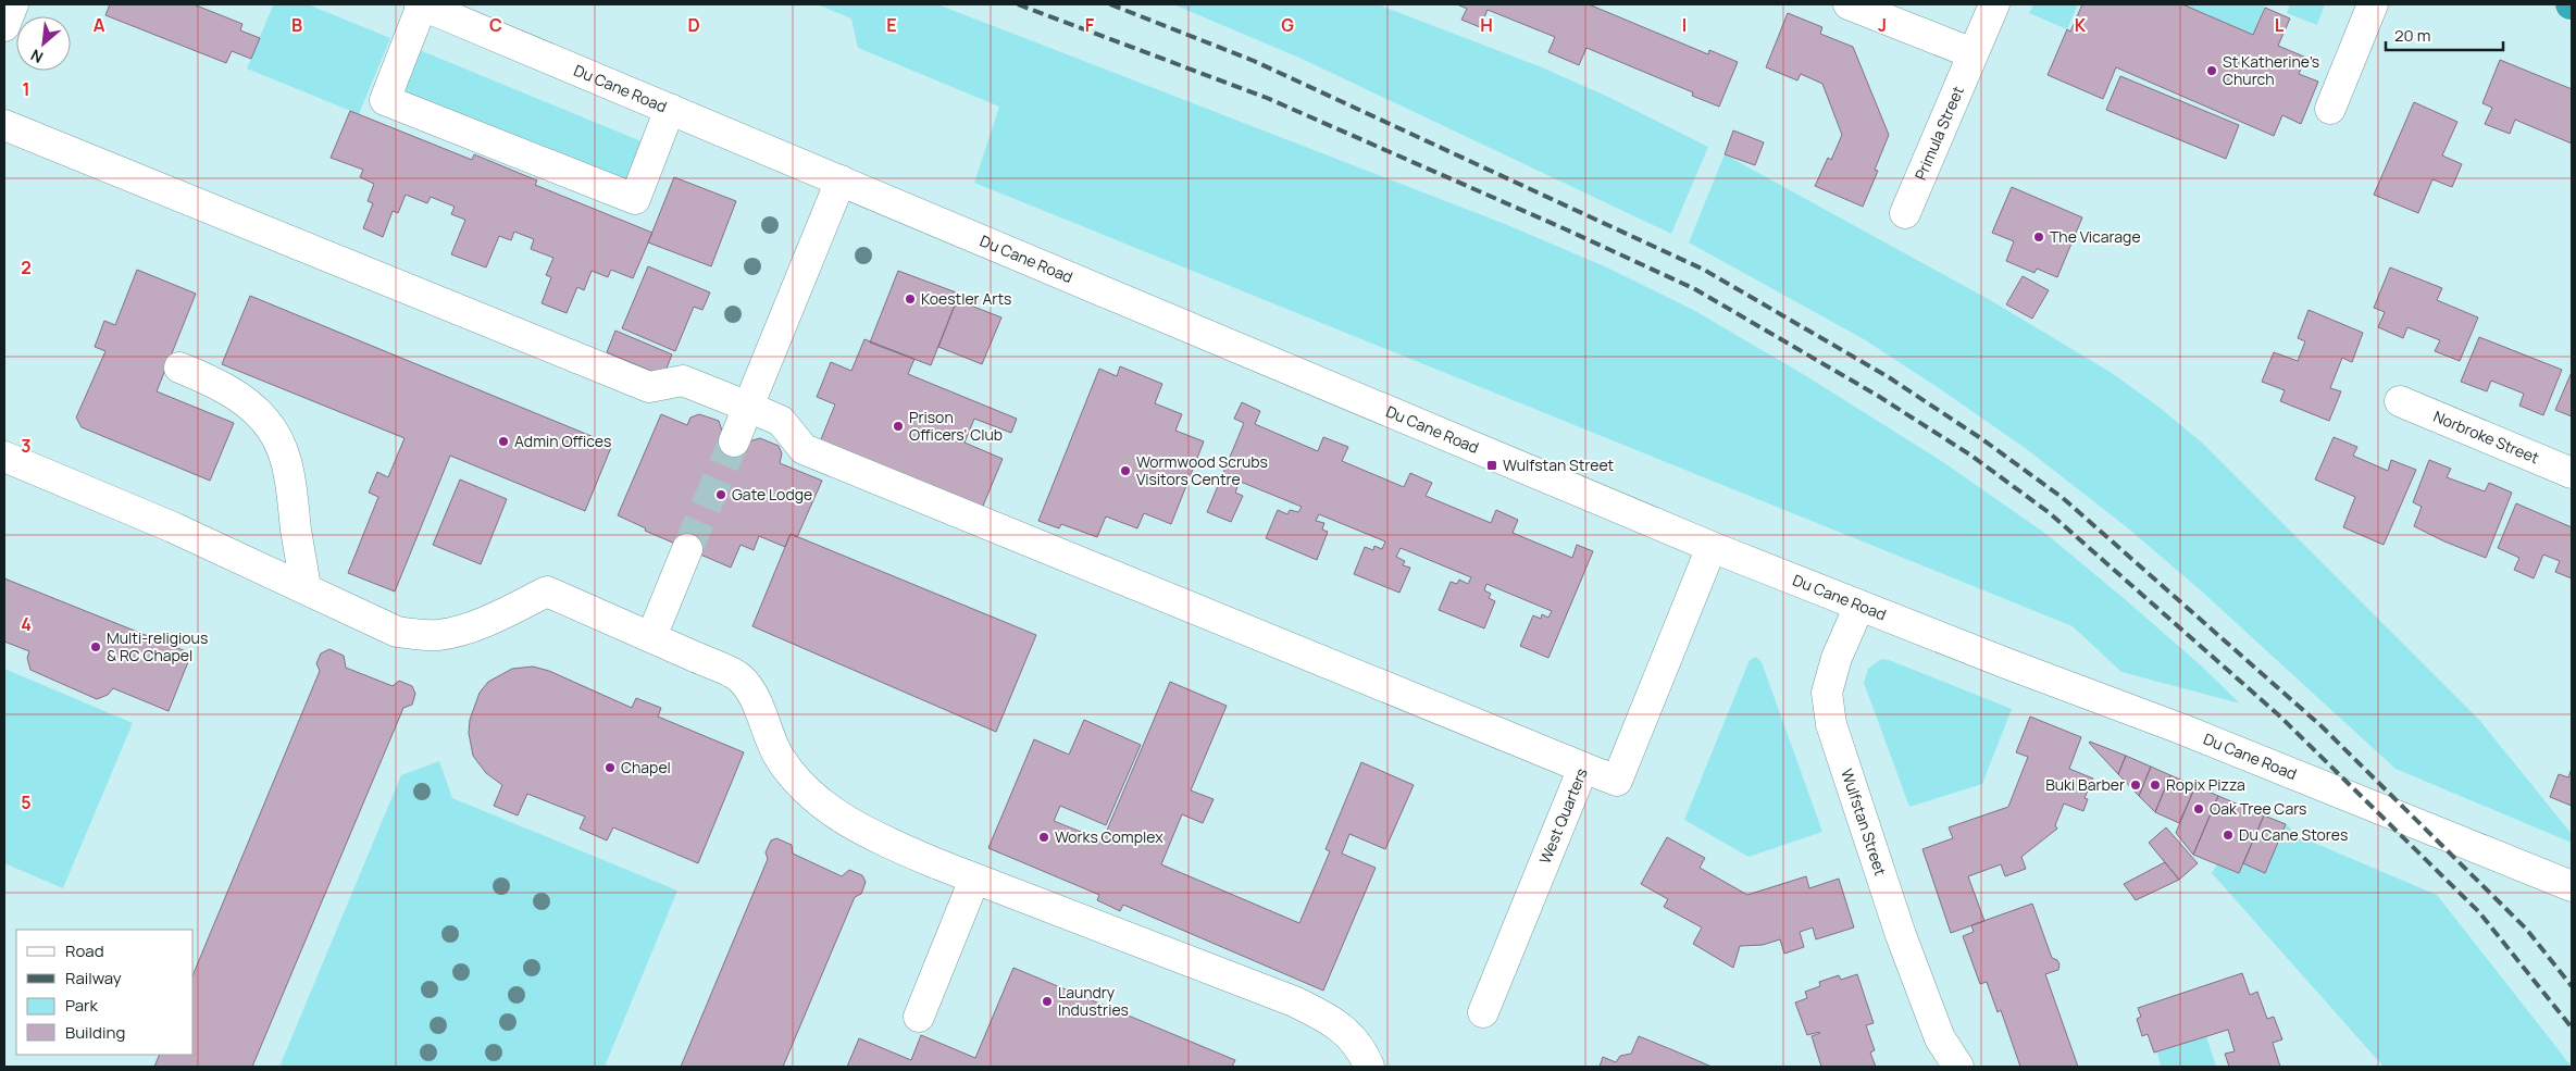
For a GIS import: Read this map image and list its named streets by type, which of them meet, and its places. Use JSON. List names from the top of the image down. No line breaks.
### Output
{"streets":{"street":["Du Cane Road","Primula Street","Norbroke Street","West Quarters","Wulfstan Street"]},"crossings":[["Du Cane Road","West Quarters"],["Du Cane Road","Wulfstan Street"]],"places":{"other":["St Katherine's Church","The Vicarage","Koestler Arts","Prison Officers' Club","Admin Offices","Wormwood Scrubs Visitors Centre","Gate Lodge","Multi-religious & RC Chapel","Chapel","Buki Barber","Ropix Pizza","Oak Tree Cars","Du Cane Stores","Works Complex","Laundry Industries"],"transit":["Wulfstan Street"]},"legend":["Road","Railway","Park","Building"],"scale_bar":"20 m","north":"bottom left","grid":{"columns":["A","B","C","D","E","F","G","H","I","J","K","L"],"rows":["1","2","3","4","5"]}}
